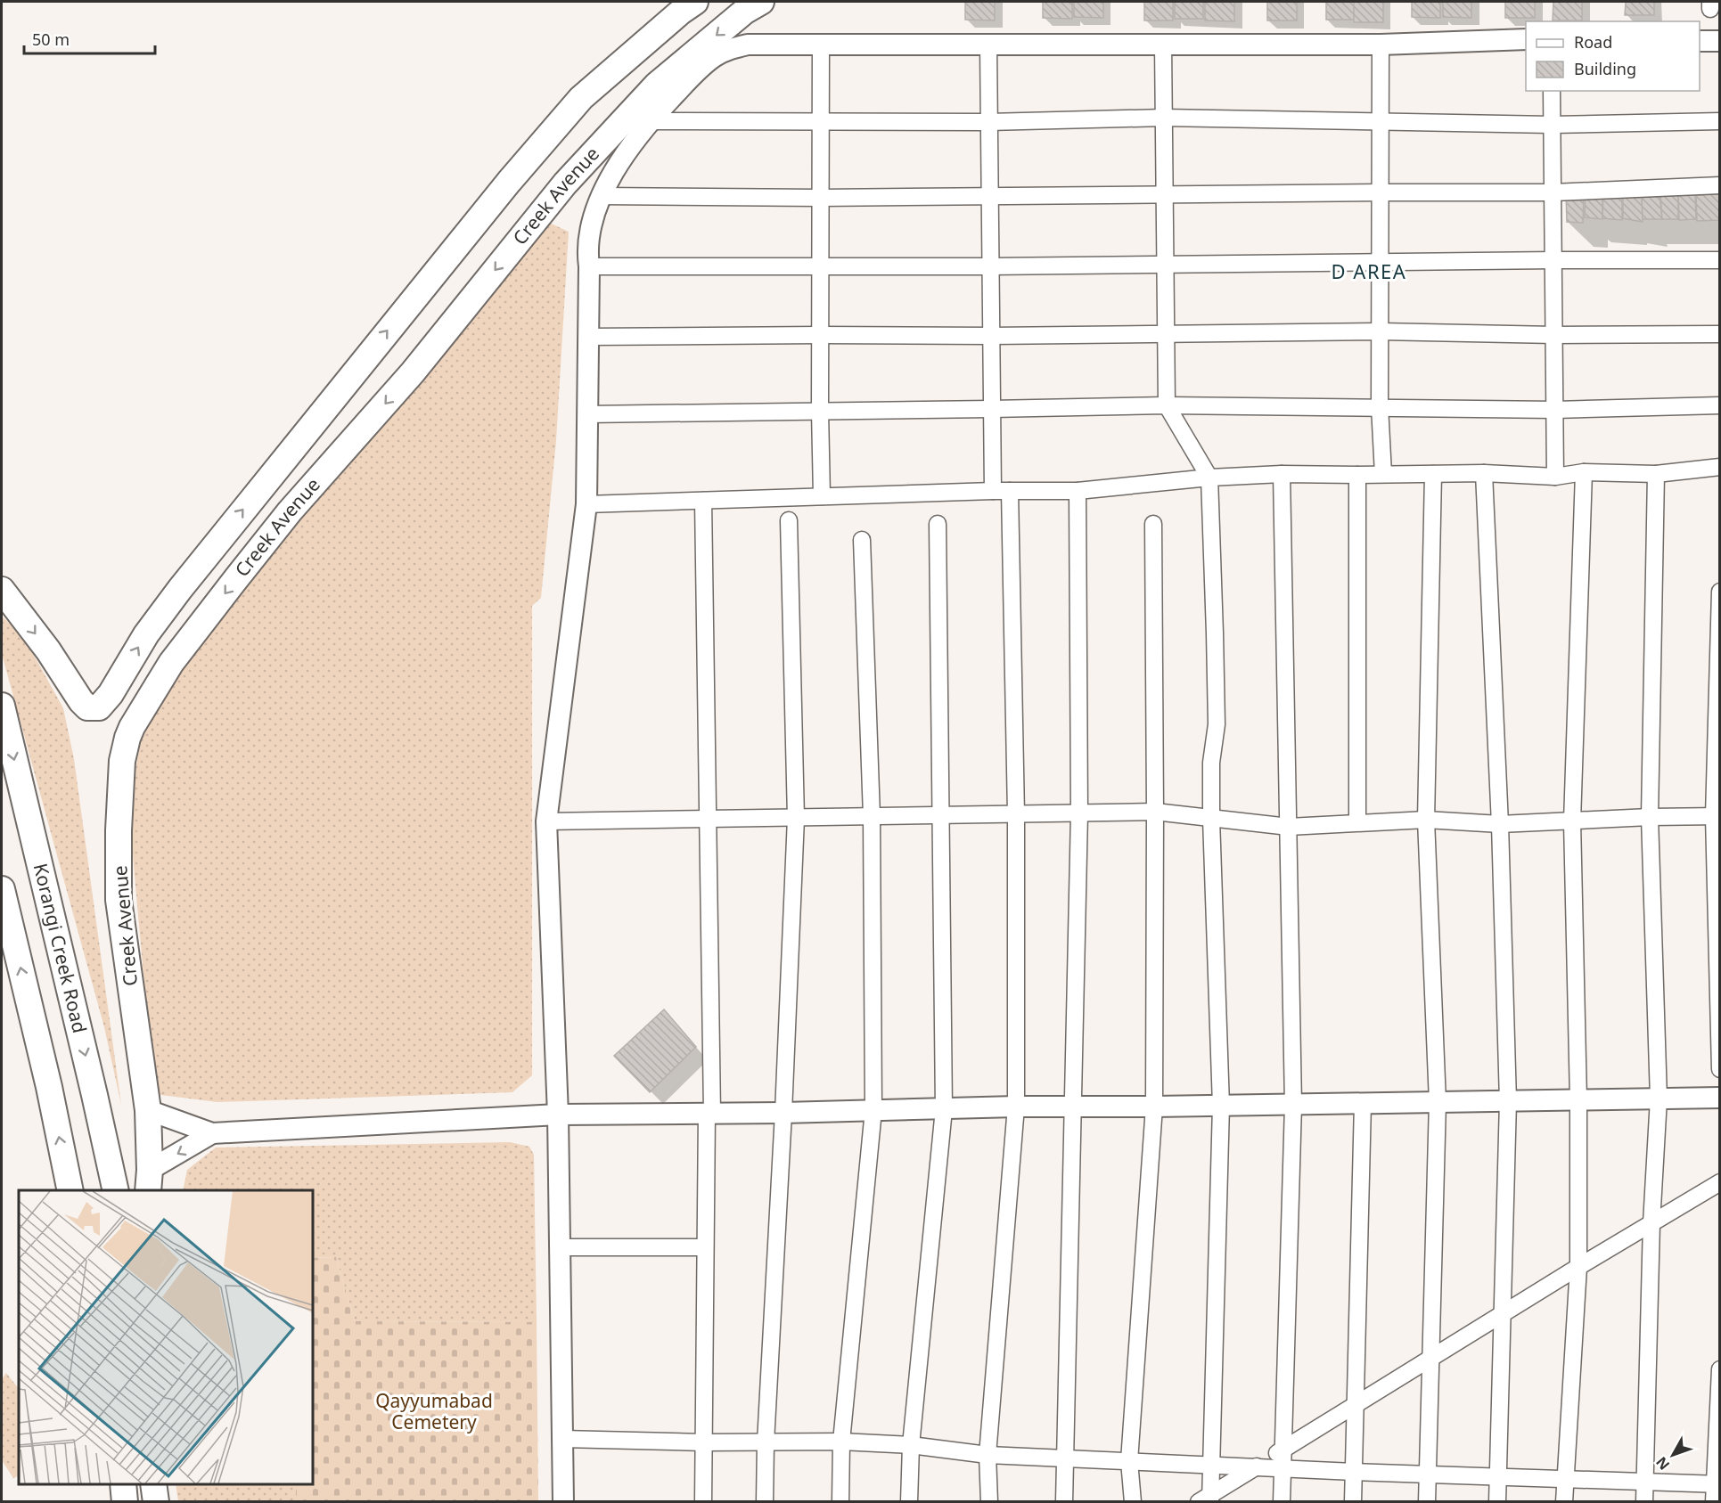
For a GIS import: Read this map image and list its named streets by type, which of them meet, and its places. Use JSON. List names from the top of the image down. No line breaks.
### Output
{"streets":{"main road":["Creek Avenue","Korangi Creek Road"]},"districts":["D AREA"],"parks":["Qayyumabad Cemetery"],"legend":["Road","Building"],"scale_bar":"50 m","north":"bottom left"}
